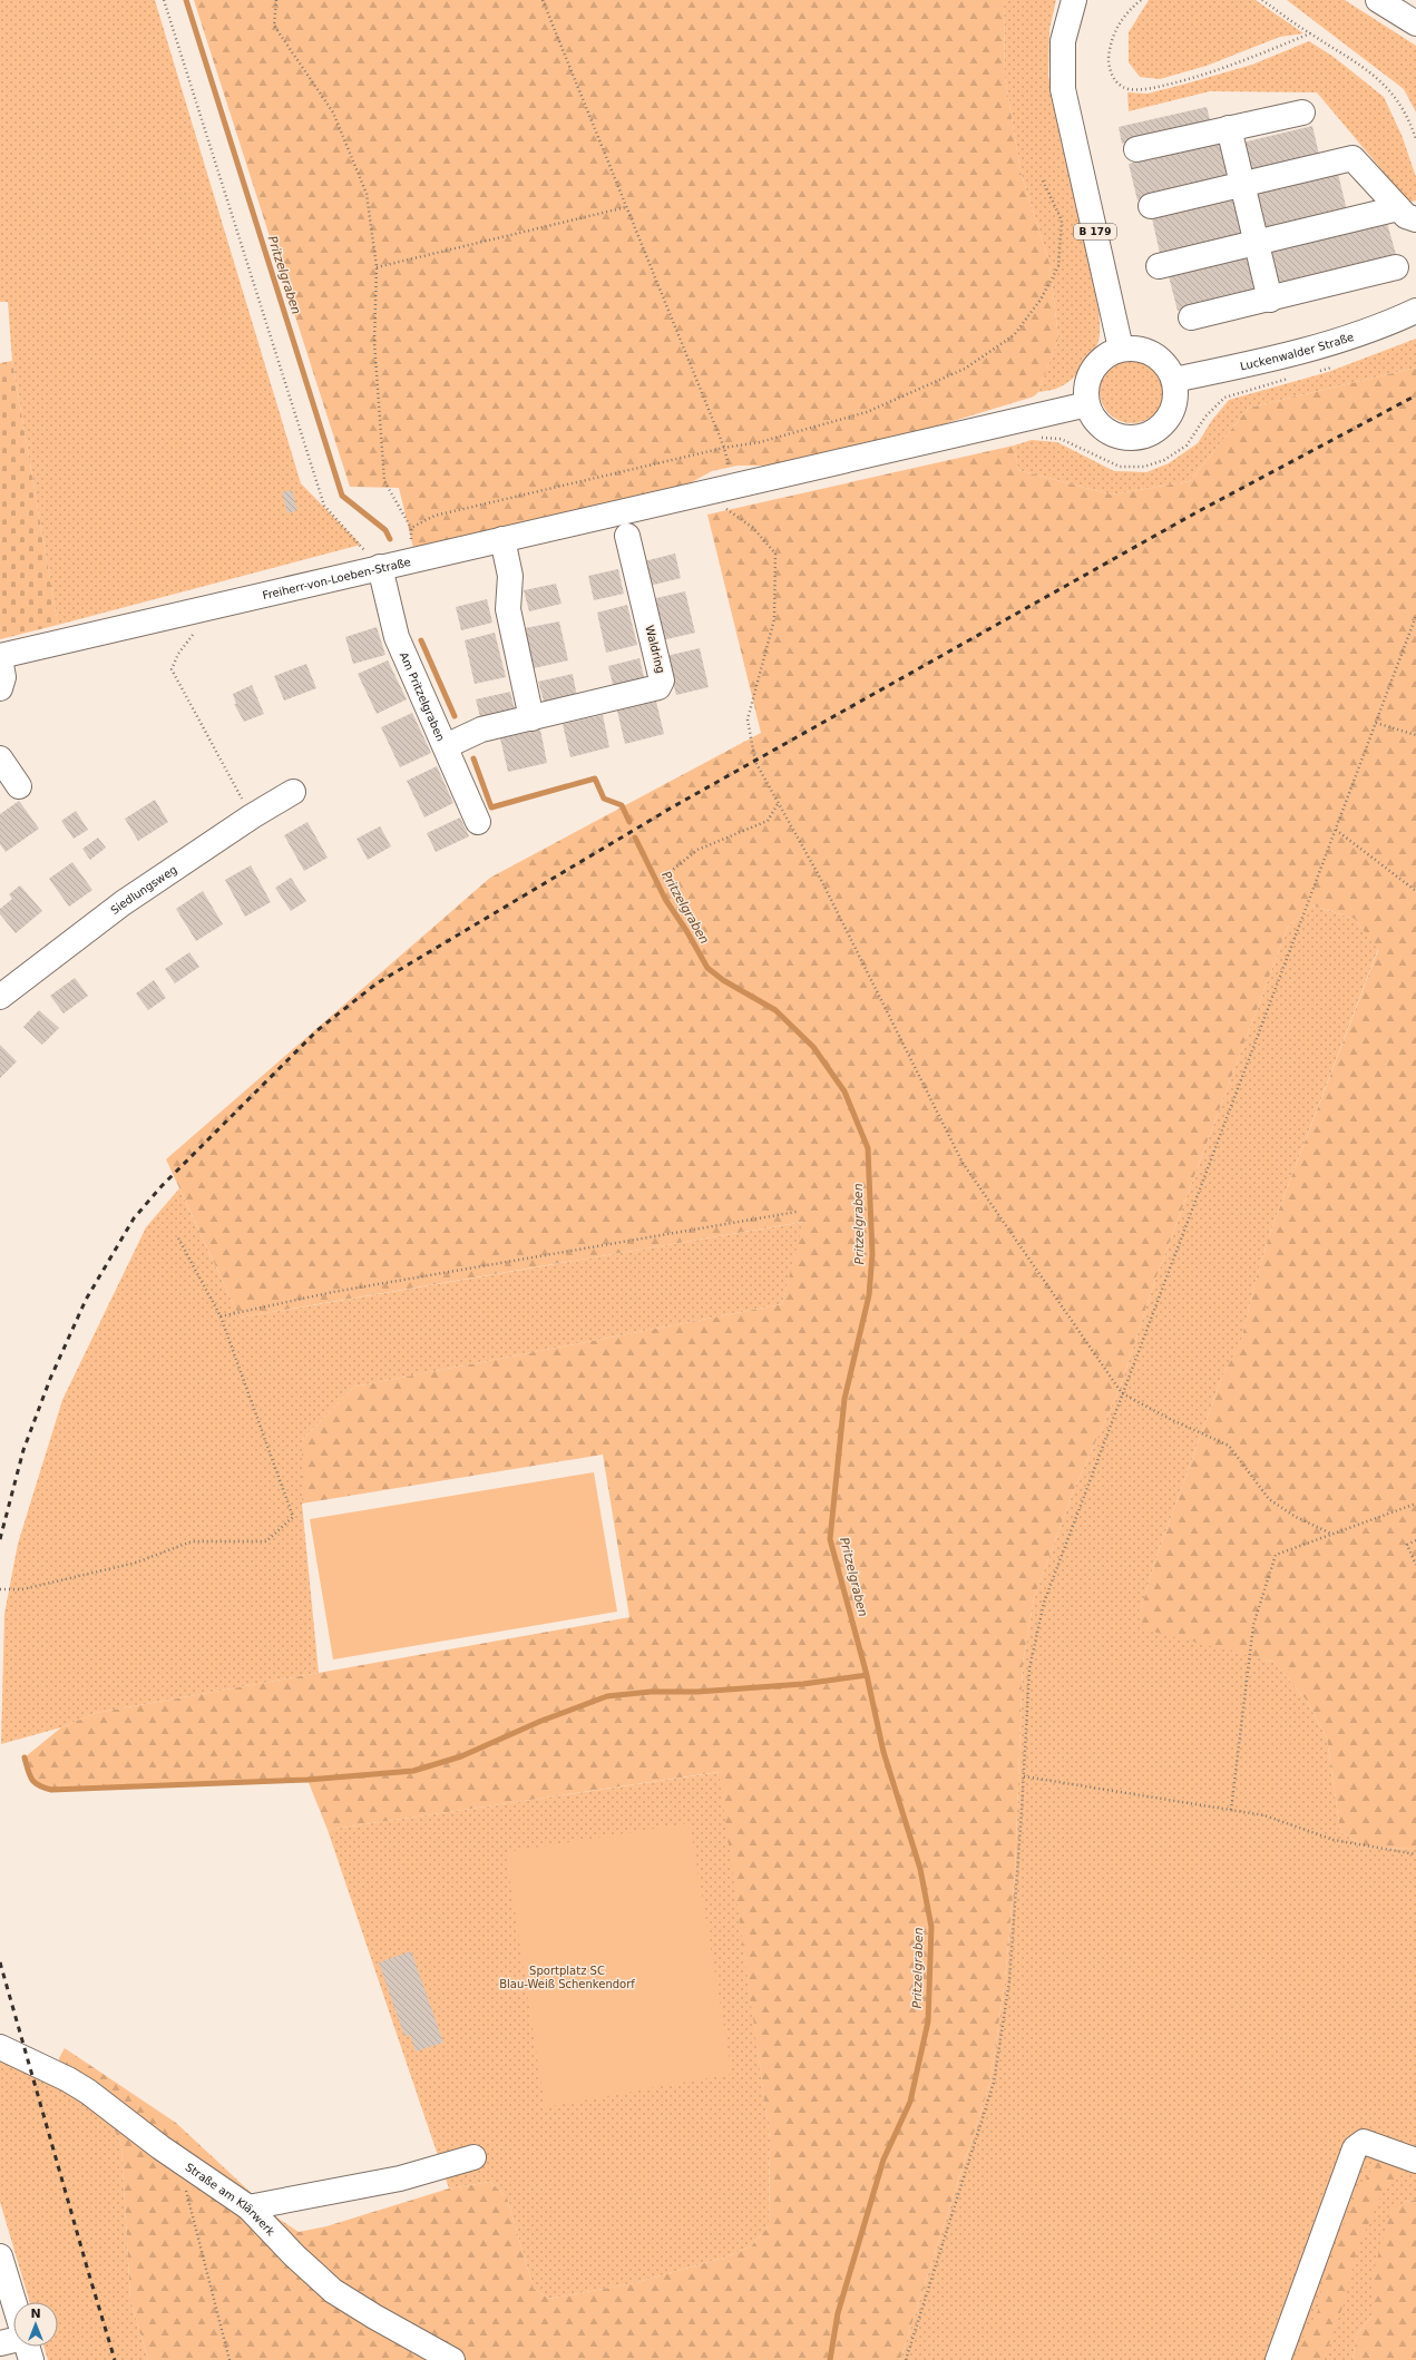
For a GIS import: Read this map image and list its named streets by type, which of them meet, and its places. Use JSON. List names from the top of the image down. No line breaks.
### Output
{"streets":{"main road":["B 179","Luckenwalder Straße","Freiherr-von-Loeben-Straße","Waldring","Am Pritzelgraben","Siedlungsweg","Straße am Klärwerk"]},"crossings":[["B 179","Luckenwalder Straße"],["B 179","Freiherr-von-Loeben-Straße"],["Luckenwalder Straße","Freiherr-von-Loeben-Straße"],["Freiherr-von-Loeben-Straße","Am Pritzelgraben"],["Waldring","Am Pritzelgraben"]],"water":["Pritzelgraben"],"parks":["Sportplatz SC Blau-Weiß Schenkendorf"],"north":"top"}
